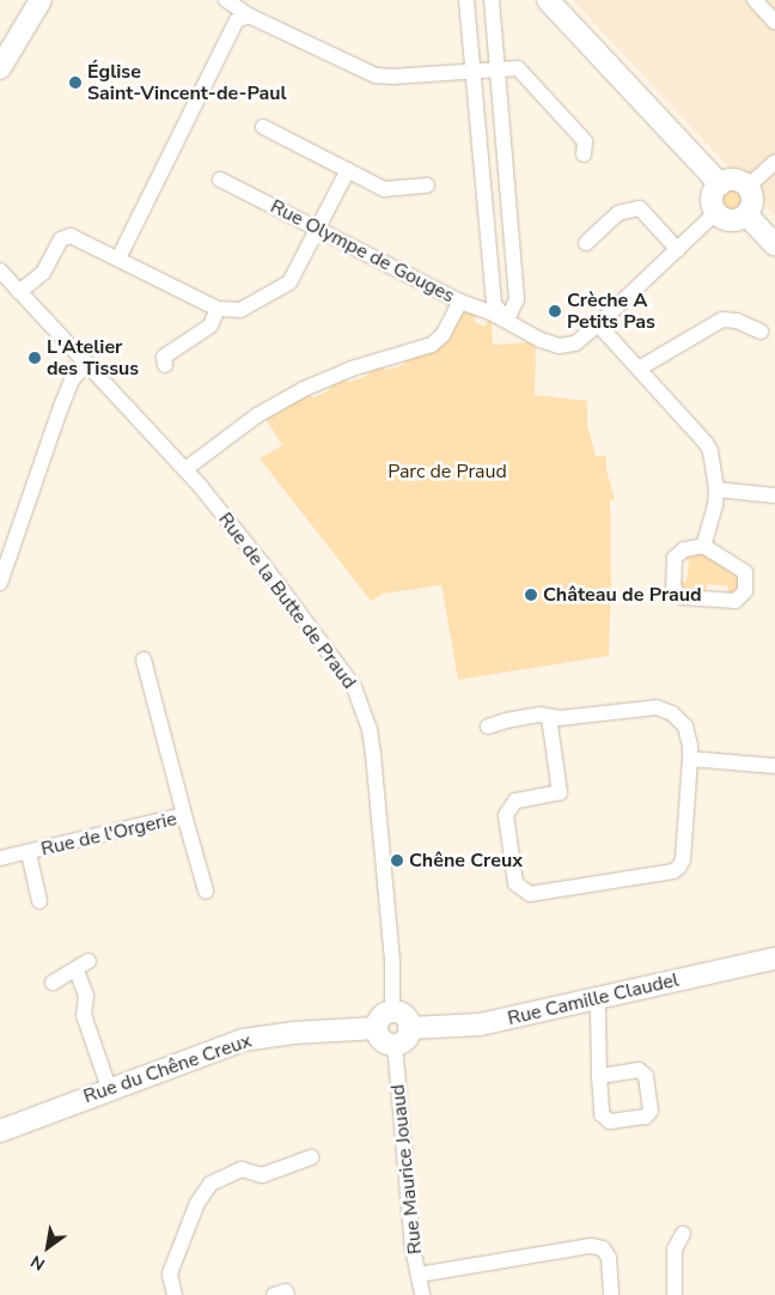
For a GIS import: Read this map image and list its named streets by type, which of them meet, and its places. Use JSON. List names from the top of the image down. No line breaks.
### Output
{"streets":{"street":["Rue Olympe de Gouges","Rue de la Butte de Praud","Rue de l'Orgerie","Rue Camille Claudel","Rue du Chêne Creux","Rue Maurice Jouaud"]},"crossings":[["Rue de la Butte de Praud","Rue Camille Claudel"],["Rue de la Butte de Praud","Rue du Chêne Creux"],["Rue de la Butte de Praud","Rue Maurice Jouaud"],["Rue Camille Claudel","Rue du Chêne Creux"],["Rue Camille Claudel","Rue Maurice Jouaud"],["Rue du Chêne Creux","Rue Maurice Jouaud"]],"parks":["Parc de Praud"],"places":["Église Saint-Vincent-de-Paul","Crèche A Petits Pas","L'Atelier des Tissus","Château de Praud","Chêne Creux"],"north":"bottom left"}
